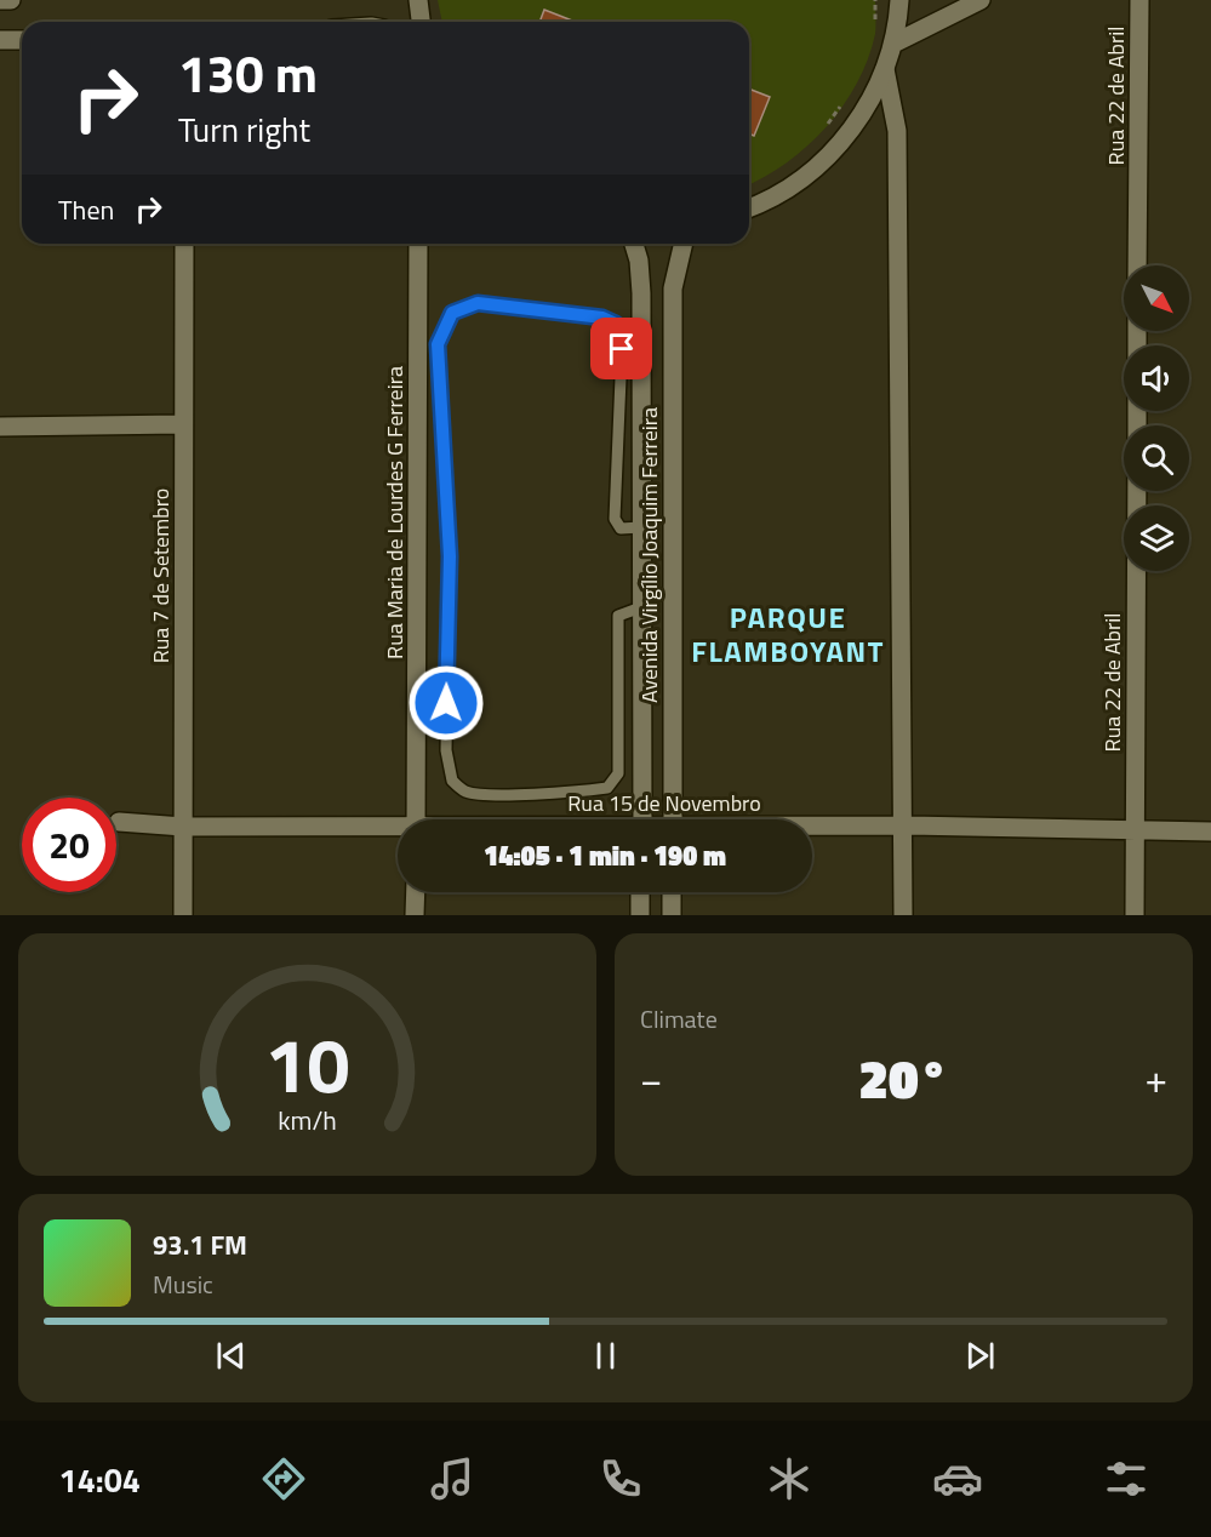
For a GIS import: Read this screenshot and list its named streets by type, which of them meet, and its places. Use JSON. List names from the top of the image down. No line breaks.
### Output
{"streets":{"street":["Rua 22 de Abril","Rua Maria de Lourdes G Ferreira","Avenida Virgílio Joaquim Ferreira","Rua 7 de Setembro","Rua 15 de Novembro"]},"crossings":[["Rua 22 de Abril","Rua 15 de Novembro"],["Rua 7 de Setembro","Rua 15 de Novembro"]],"districts":["PARQUE FLAMBOYANT"],"north":"bottom right","page":{"turn":["130 m","Turn right"],"then":"Then","limit":"20","trip":"14:05 · 1 min · 190 m","tile":"Climate","heat":["−","20°","+"],"song":["93.1 FM","Music"],"tabs":"14:04","gauge":["10","km/h"]}}
